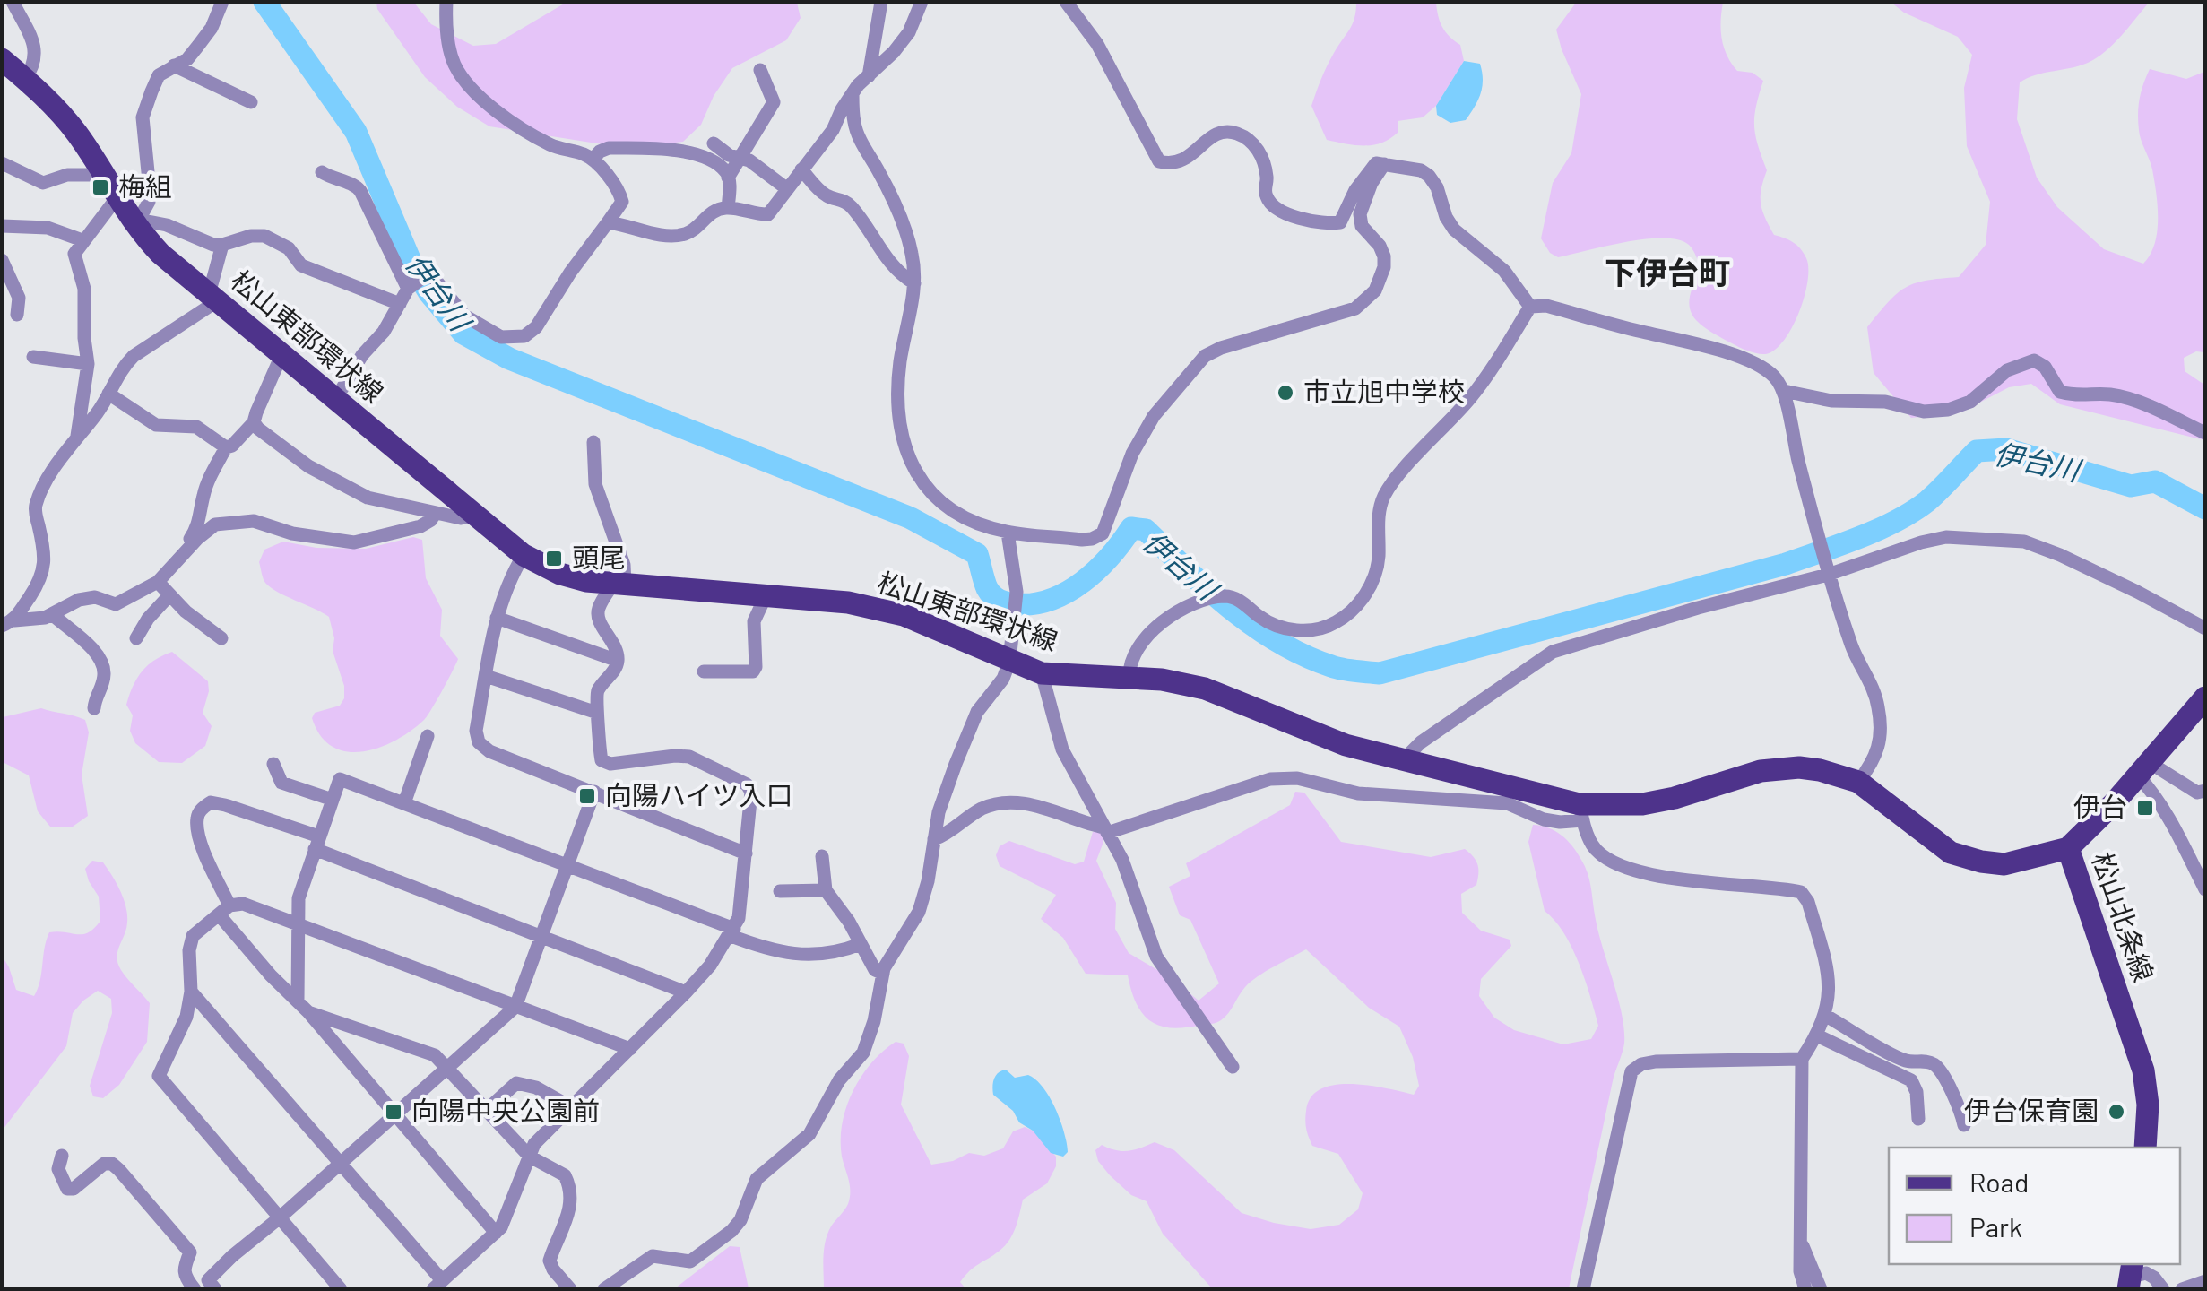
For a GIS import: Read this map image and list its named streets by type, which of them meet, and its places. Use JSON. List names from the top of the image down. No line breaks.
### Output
{"streets":{"main road":["松山東部環状線","松山北条線"]},"crossings":[["松山東部環状線","松山北条線"]],"districts":["下伊台町"],"water":["伊台川"],"places":{"transit":["梅組","頭尾","向陽ハイツ入口","伊台","向陽中央公園前"],"other":["市立旭中学校","伊台保育園"]},"legend":["Road","Park"]}
